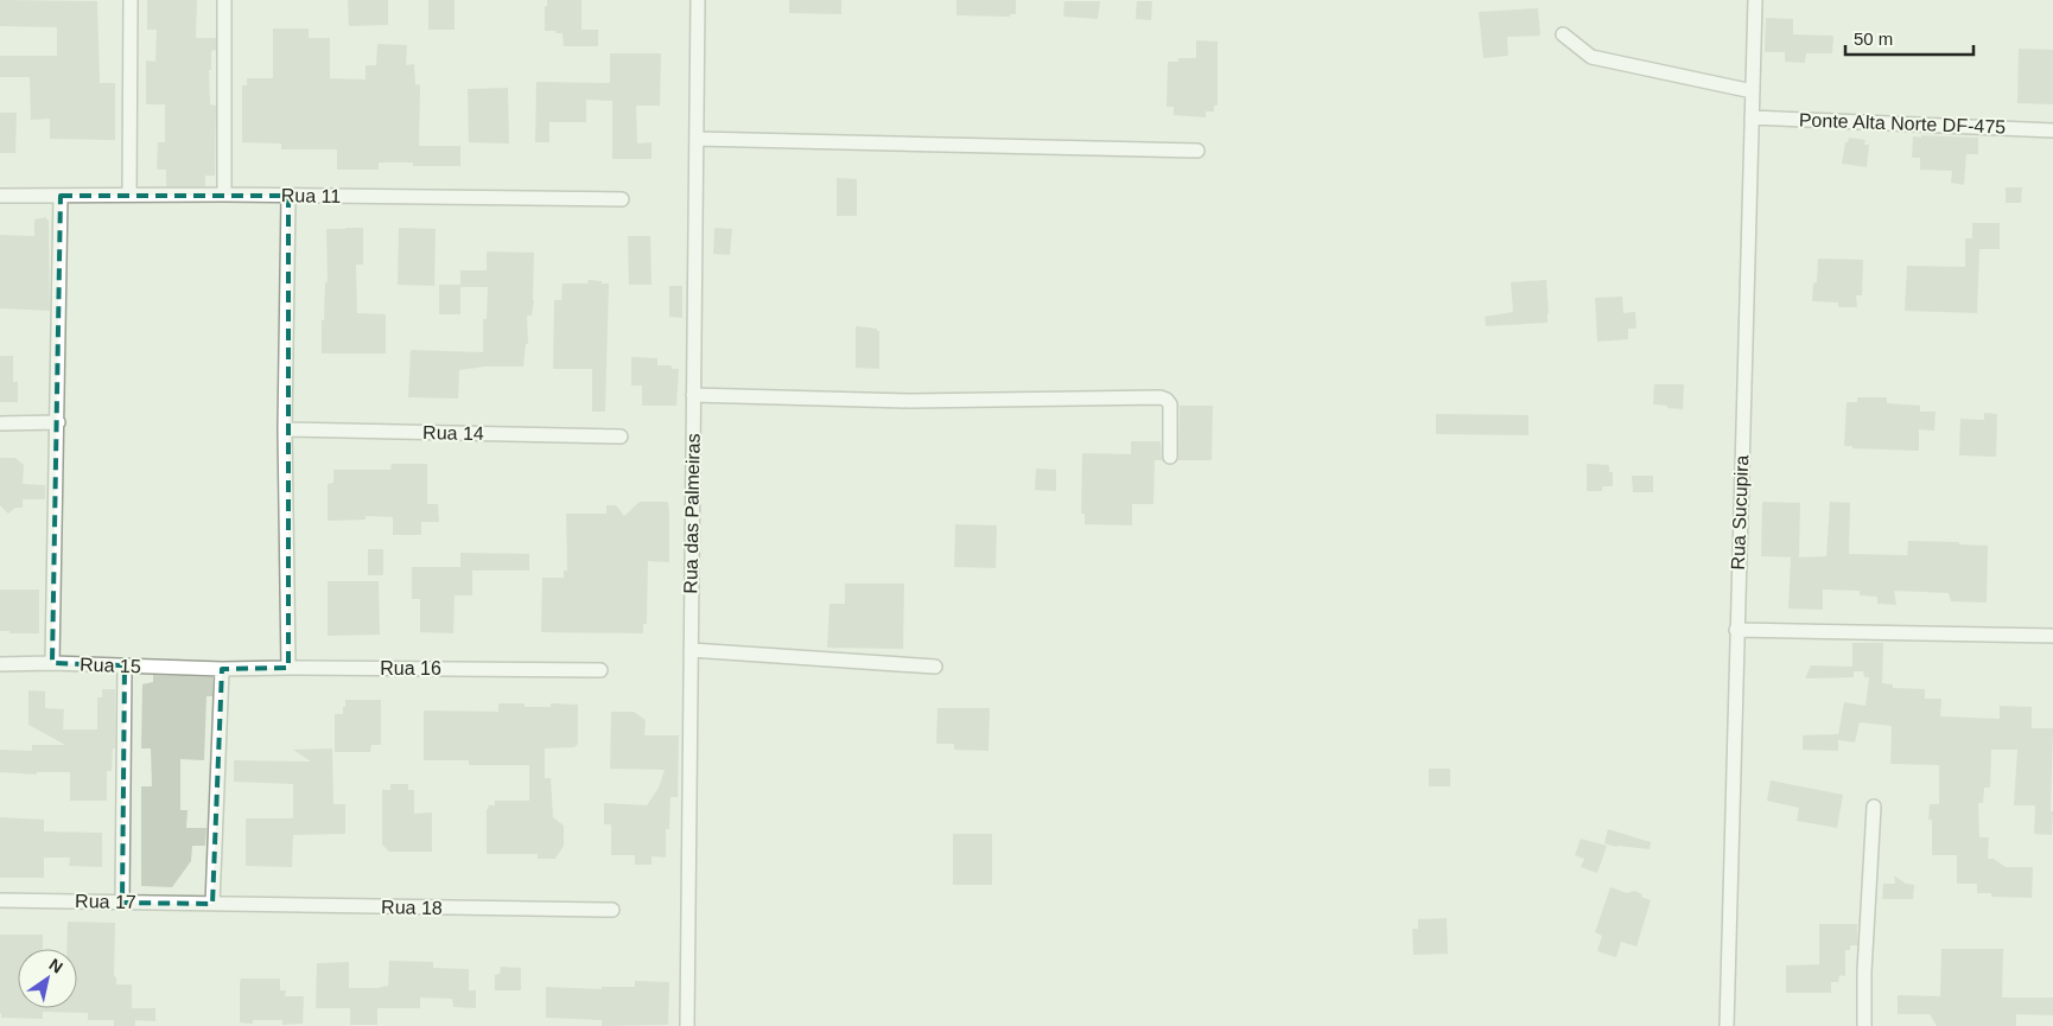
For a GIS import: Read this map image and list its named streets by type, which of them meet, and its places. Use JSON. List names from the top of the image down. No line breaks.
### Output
{"streets":{"street":["Ponte Alta Norte DF-475","Rua 11","Rua 14","Rua Sucupira","Rua das Palmeiras","Rua 15","Rua 16","Rua 17","Rua 18"]},"crossings":[["Ponte Alta Norte DF-475","Rua Sucupira"],["Rua 15","Rua 16"],["Rua 17","Rua 18"]],"scale_bar":"50 m","north":"top right"}
